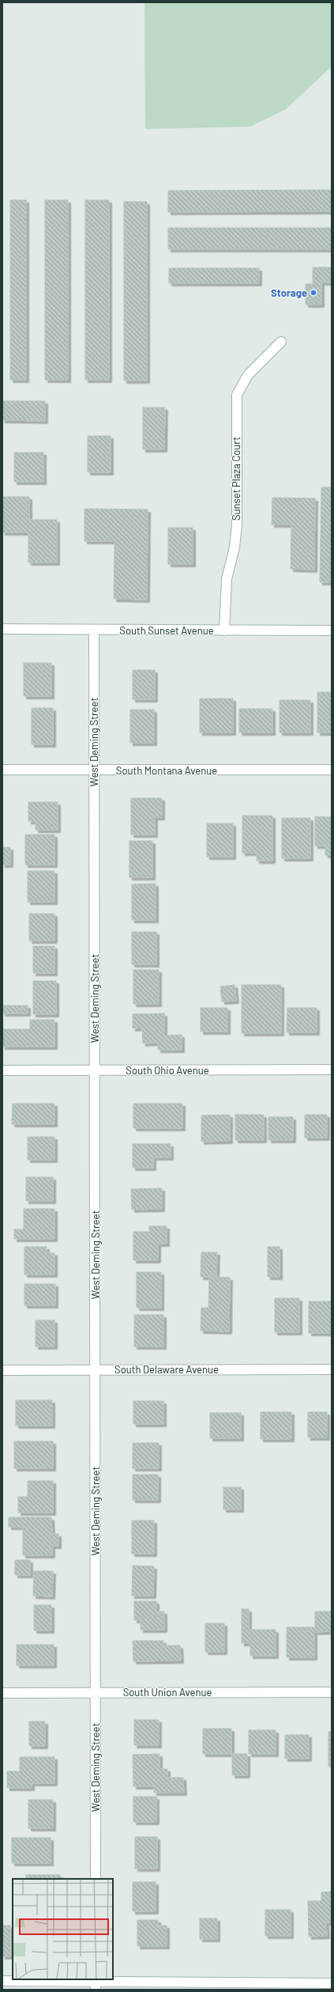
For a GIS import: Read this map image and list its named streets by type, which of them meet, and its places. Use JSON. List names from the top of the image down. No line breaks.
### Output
{"streets":{"street":["Sunset Plaza Court","South Sunset Avenue","West Deming Street","South Montana Avenue","South Ohio Avenue","South Delaware Avenue","South Union Avenue"]},"crossings":[["Sunset Plaza Court","South Sunset Avenue"],["South Sunset Avenue","West Deming Street"],["West Deming Street","South Montana Avenue"],["West Deming Street","South Ohio Avenue"],["West Deming Street","South Delaware Avenue"],["West Deming Street","South Union Avenue"]],"places":["Storage"]}
